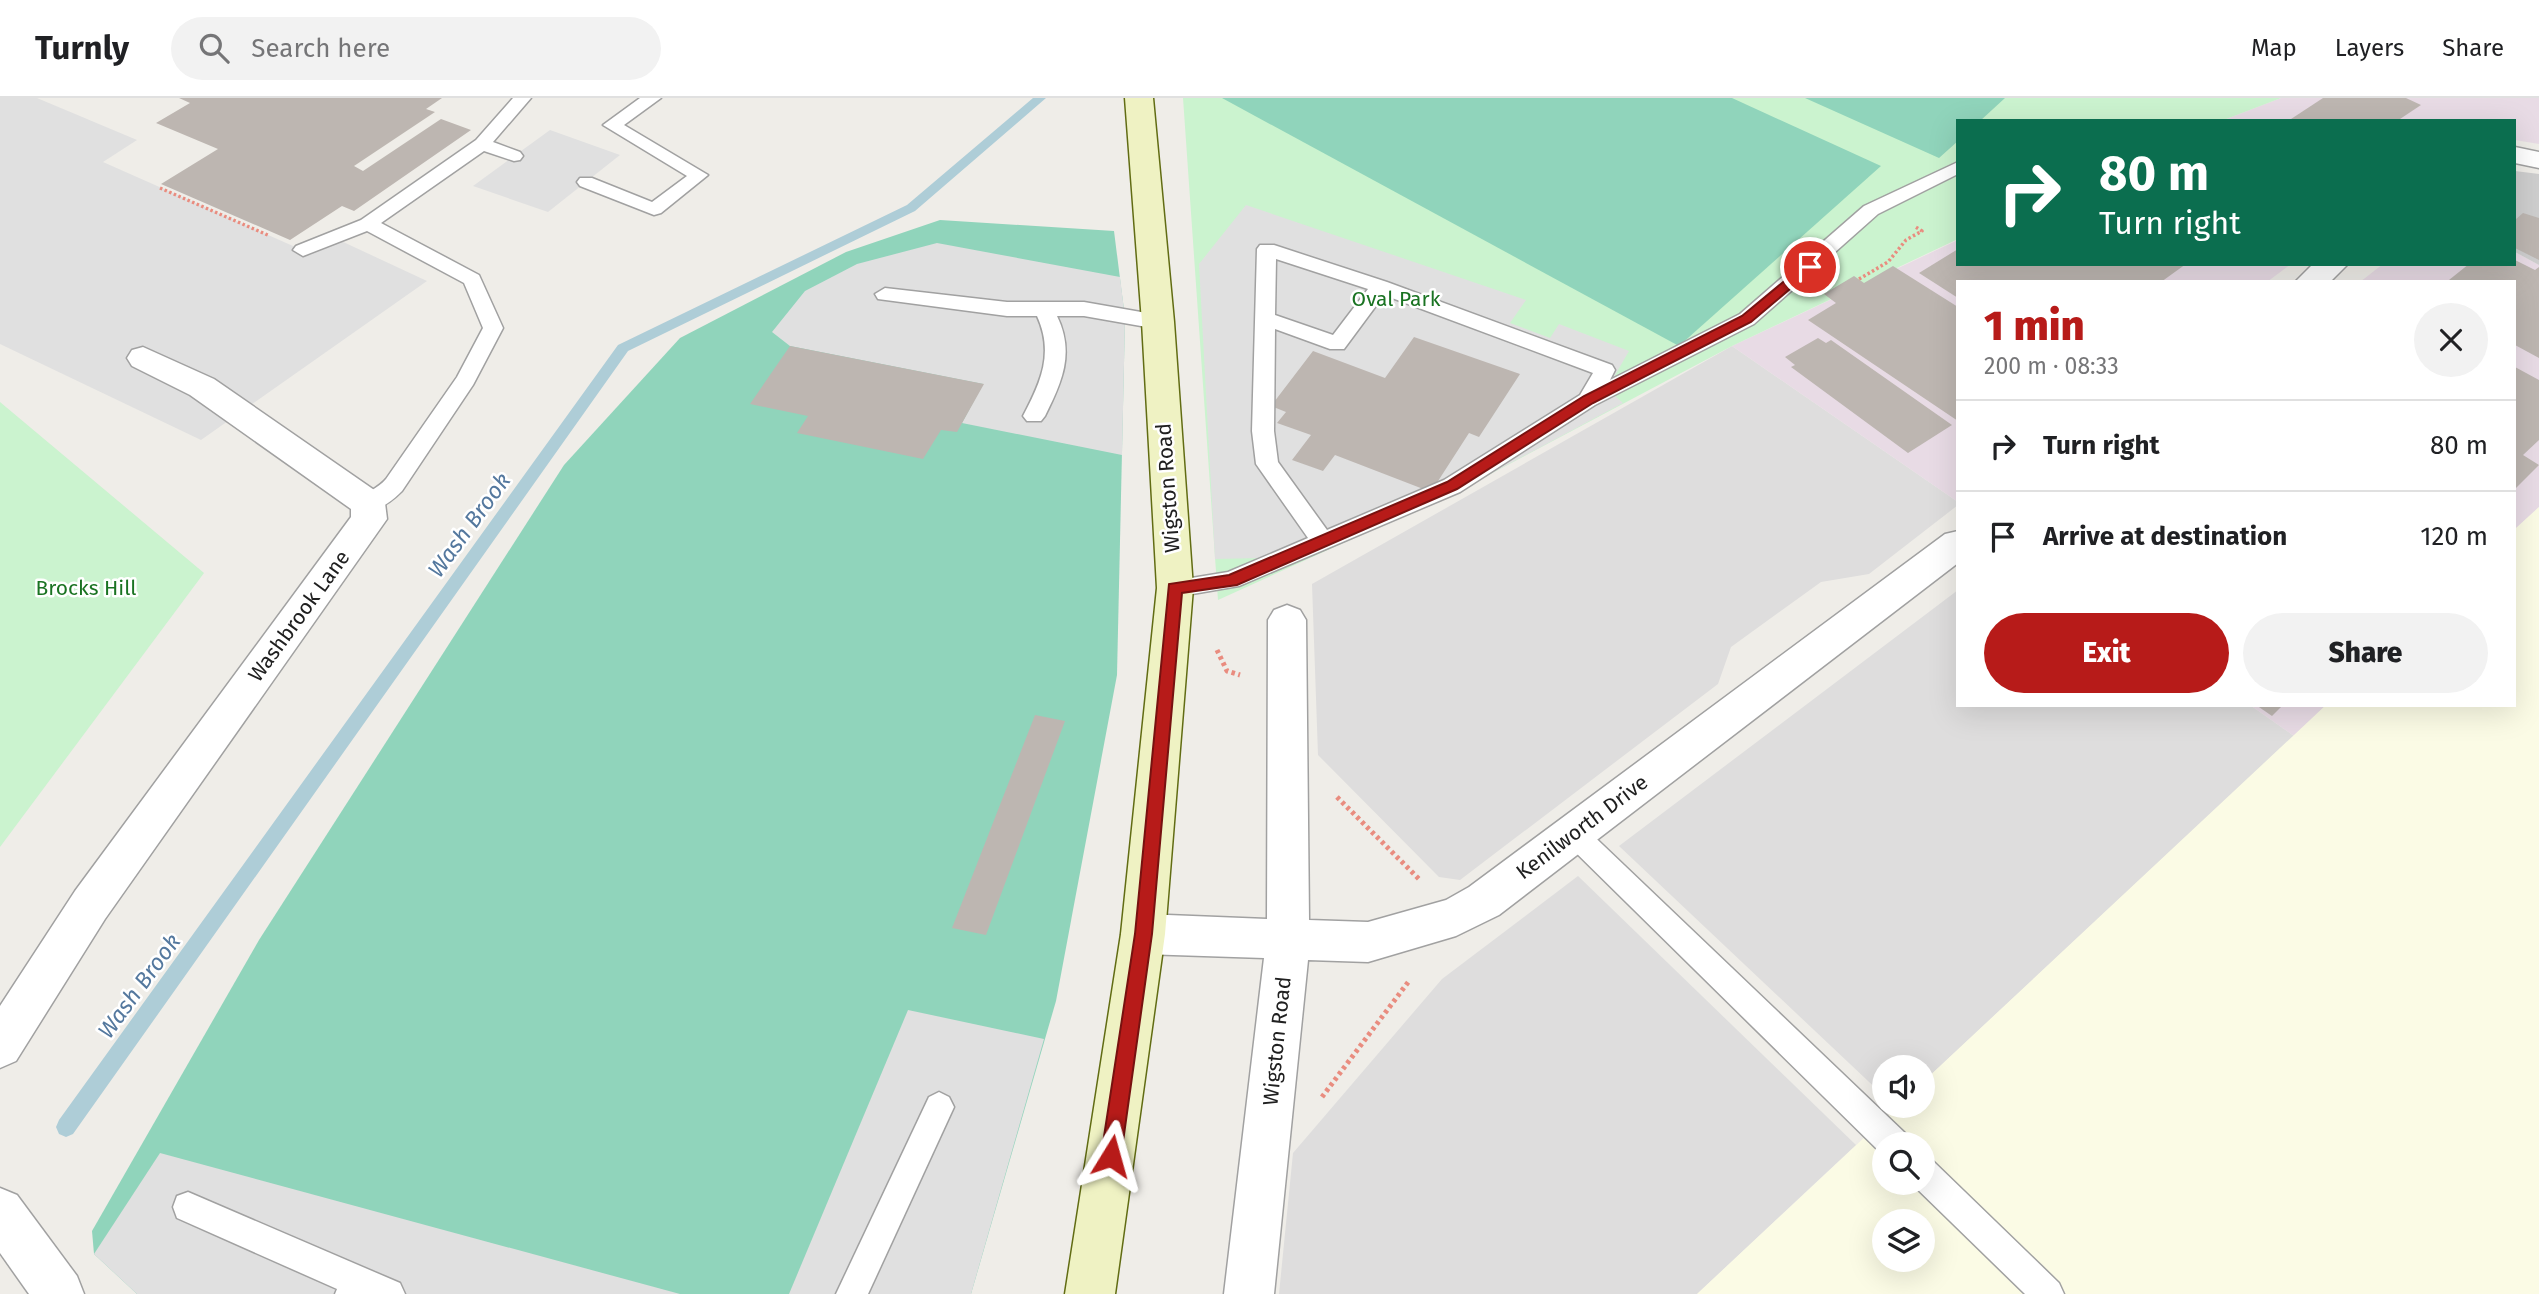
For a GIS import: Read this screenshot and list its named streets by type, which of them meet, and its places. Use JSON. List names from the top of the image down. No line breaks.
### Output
{"streets":{"main road":["Wigston Road"],"street":["Washbrook Lane","Kenilworth Drive"]},"crossings":[["Wigston Road","Kenilworth Drive"]],"water":["Wash Brook"],"parks":["Oval Park","Brocks Hill"],"page":{"header":"Turnly","search":"Search here","nav":["Map","Layers","Share"],"turn":["80 m","Turn right"],"heading":["1 min","200 m · 08:33"],"list":[{"name":"Turn right","value":"80 m"},{"name":"Arrive at destination","value":"120 m"}],"buttons":["Exit","Share"]}}
